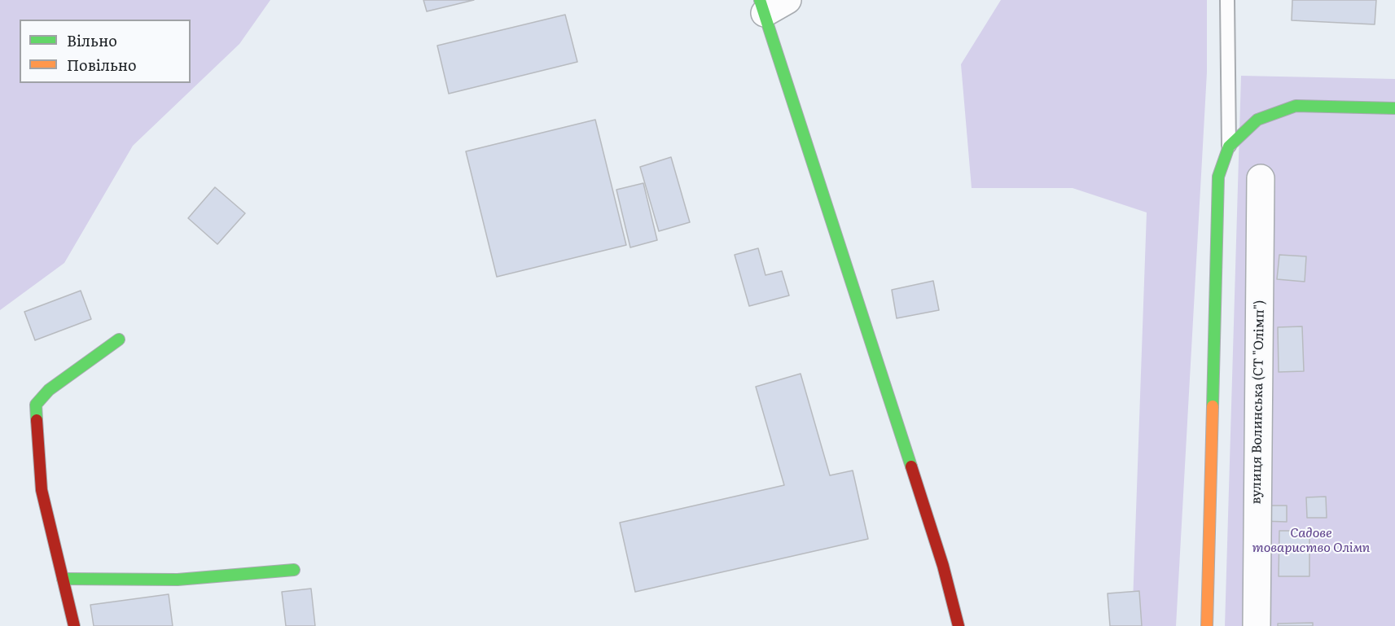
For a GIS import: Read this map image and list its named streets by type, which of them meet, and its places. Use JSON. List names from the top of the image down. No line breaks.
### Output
{"streets":{"street":["вулиця Волинська (СТ \"Олімп\")"]},"parks":["Садове товариство Олімп"],"legend":["Вільно","Повільно"]}
